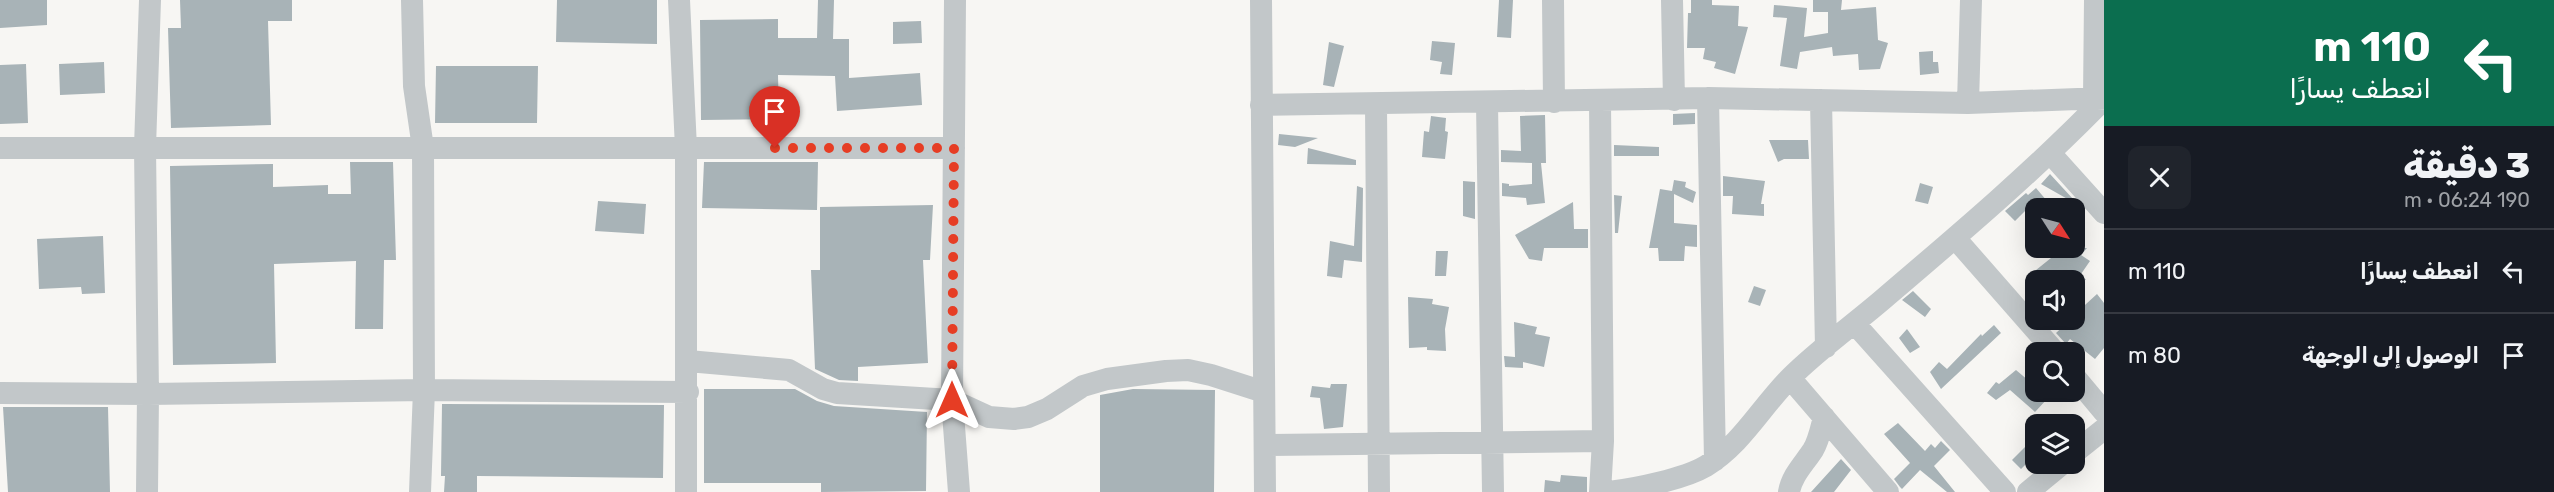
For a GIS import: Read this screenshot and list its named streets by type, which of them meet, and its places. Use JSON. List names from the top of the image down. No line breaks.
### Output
{"north":"bottom right","page":{"turn":["110 m","انعطف يسارًا"],"heading":["3 دقيقة","190 m · 06:24"],"list":[{"name":"انعطف يسارًا","value":"110 m"},{"name":"الوصول إلى الوجهة","value":"80 m"}]}}
